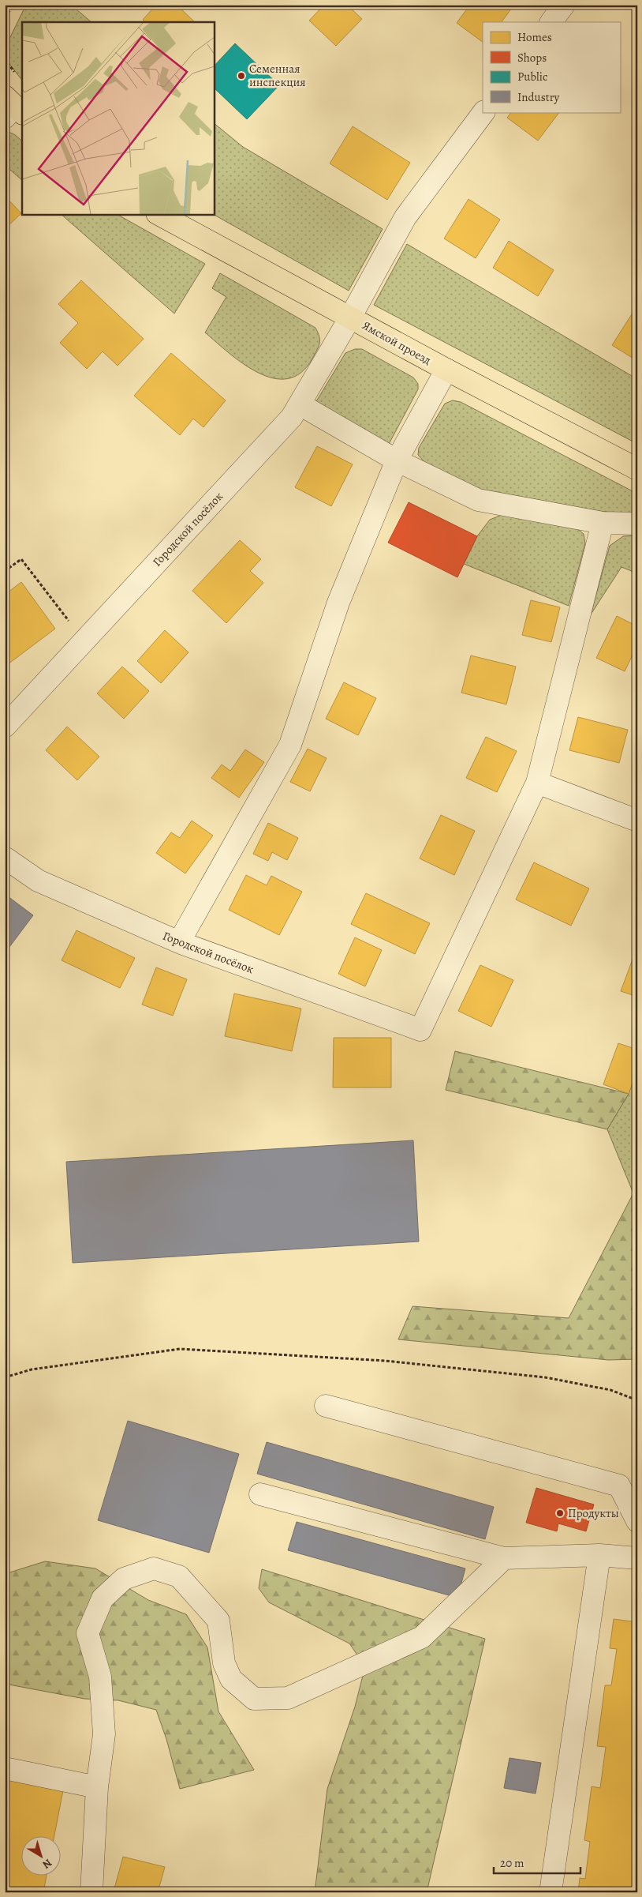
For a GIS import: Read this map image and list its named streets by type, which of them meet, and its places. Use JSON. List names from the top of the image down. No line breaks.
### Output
{"streets":{"main road":["Ямской проезд"],"street":["Городской посёлок"]},"crossings":[["Ямской проезд","Городской посёлок"]],"places":["Семенная инспекция","Продукты"],"legend":["Homes","Shops","Public","Industry"],"scale_bar":"20 m","north":"bottom right"}
